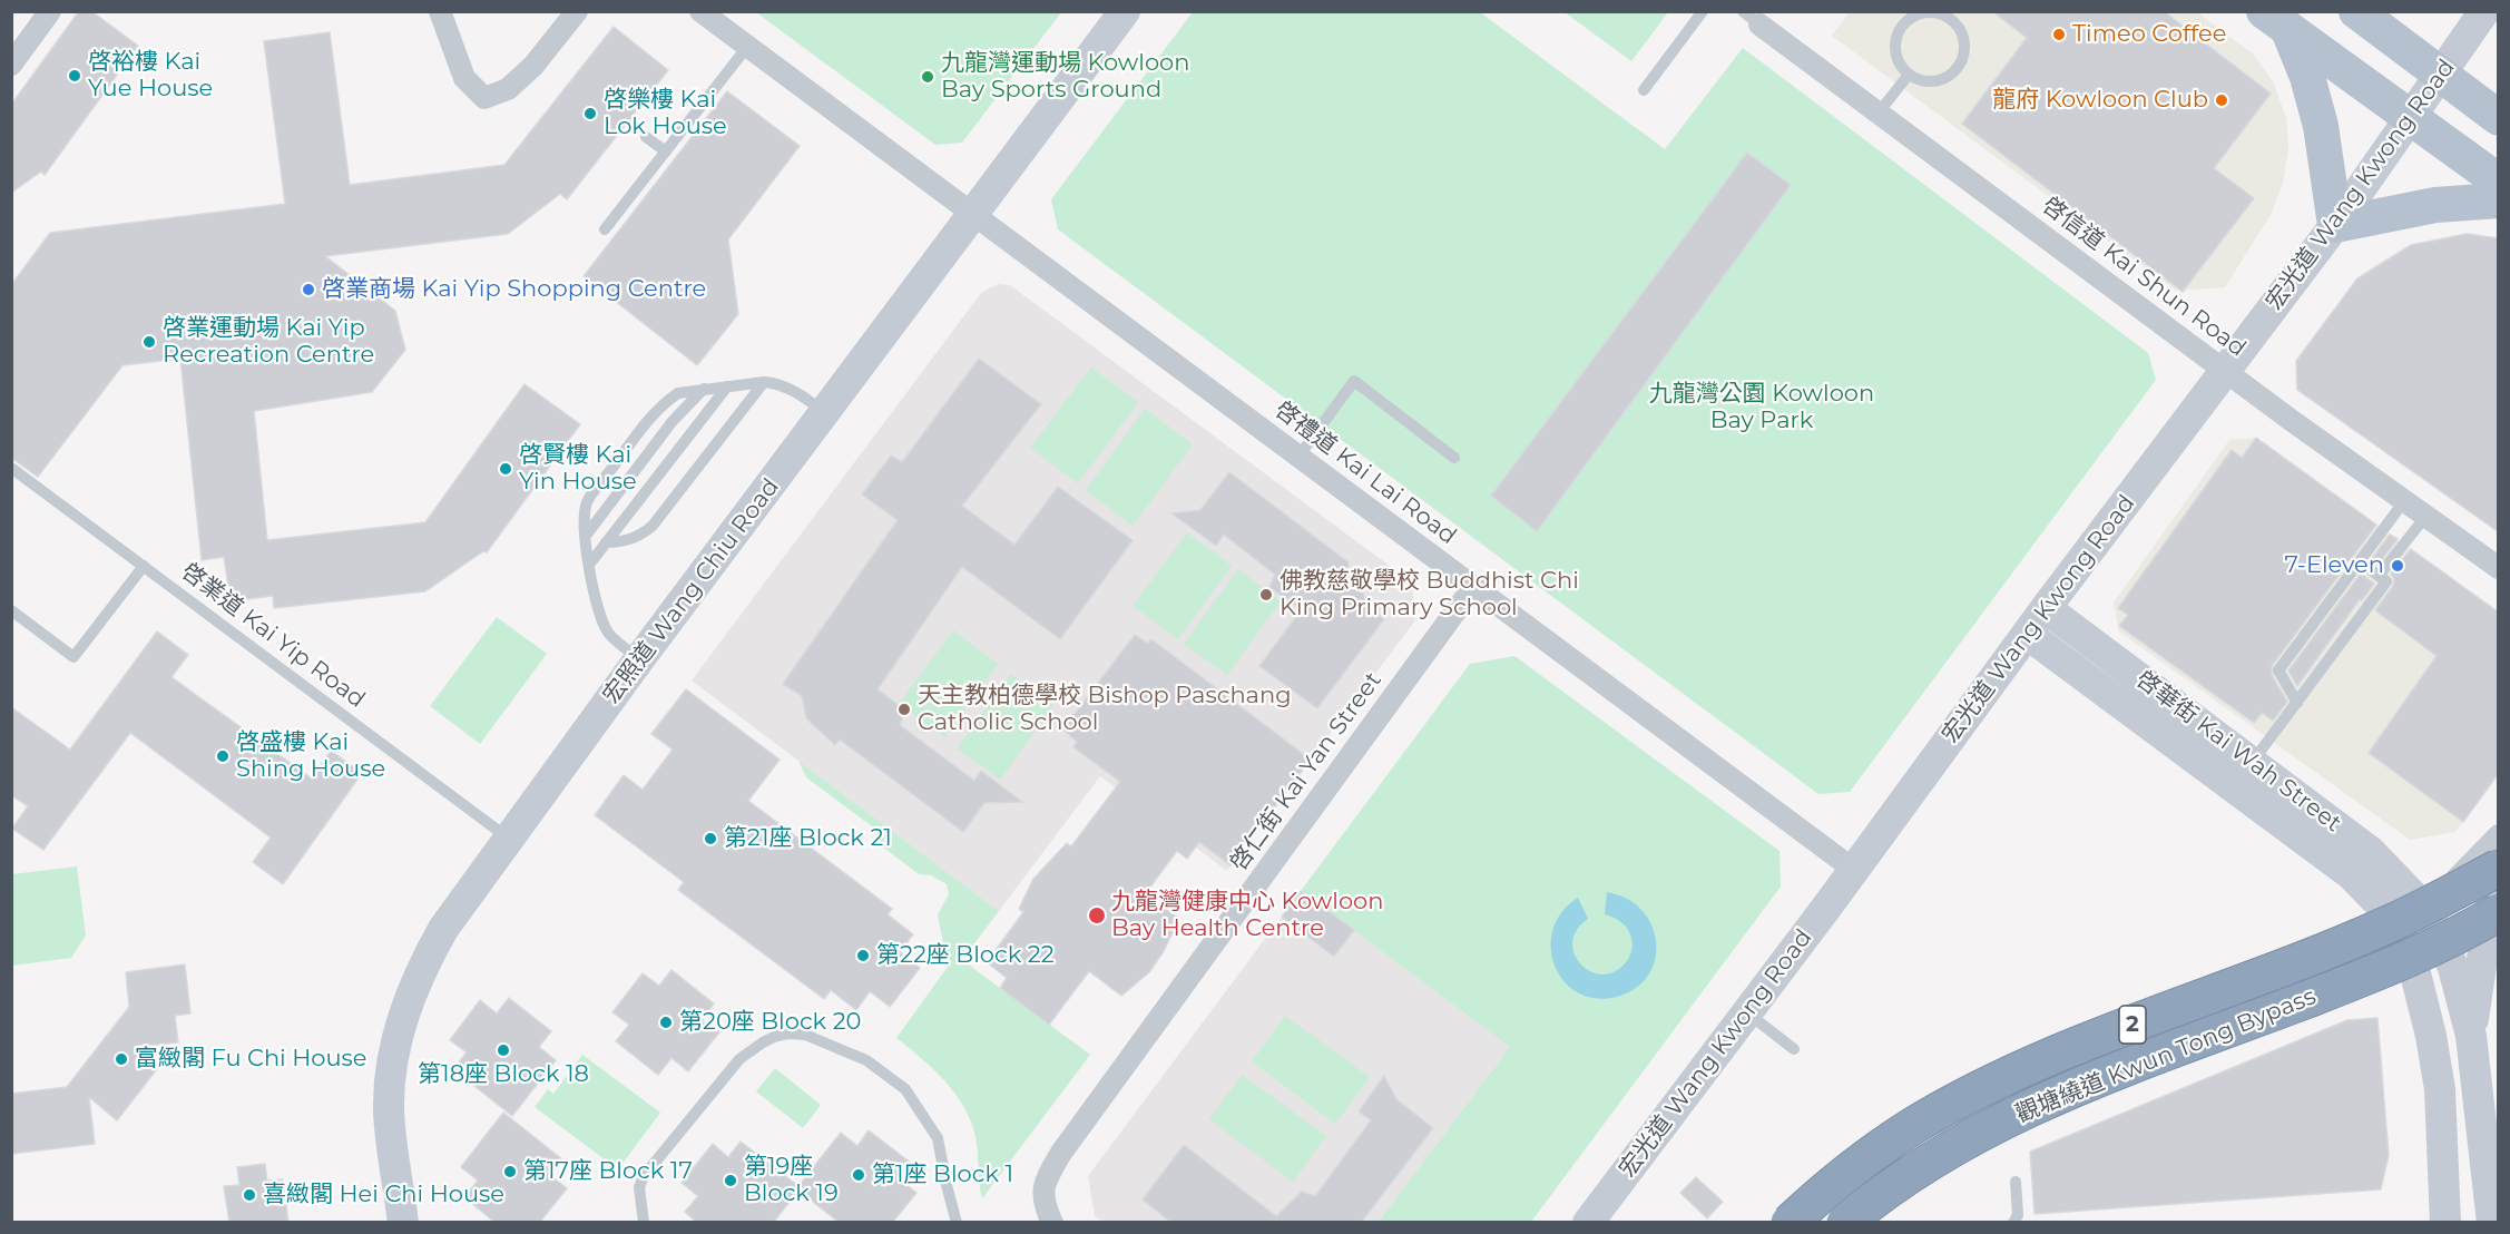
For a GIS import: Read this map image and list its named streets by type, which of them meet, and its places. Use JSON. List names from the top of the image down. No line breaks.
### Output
{"streets":{"highway":["2","觀塘繞道 Kwun Tong Bypass"],"main road":["宏光道 Wang Kwong Road","宏照道 Wang Chiu Road","啓華街 Kai Wah Street"],"street":["啓信道 Kai Shun Road","啓禮道 Kai Lai Road","啓仁街 Kai Yan Street"],"lane":["啓業道 Kai Yip Road"]},"crossings":[["宏光道 Wang Kwong Road","啓信道 Kai Shun Road"],["宏光道 Wang Kwong Road","啓禮道 Kai Lai Road"],["宏光道 Wang Kwong Road","啓華街 Kai Wah Street"],["啓禮道 Kai Lai Road","宏照道 Wang Chiu Road"],["啓禮道 Kai Lai Road","啓仁街 Kai Yan Street"],["宏照道 Wang Chiu Road","啓業道 Kai Yip Road"]],"parks":["九龍灣公園 Kowloon Bay Park"],"places":["Timeo Coffee","啓裕樓 Kai Yue House","九龍灣運動場 Kowloon Bay Sports Ground","龍府 Kowloon Club","啓樂樓 Kai Lok House","啓業商場 Kai Yip Shopping Centre","啓業運動場 Kai Yip Recreation Centre","啓賢樓 Kai Yin House","7-Eleven","佛教慈敬學校 Buddhist Chi King Primary School","天主教柏德學校 Bishop Paschang Catholic School","啓盛樓 Kai Shing House","第21座 Block 21","九龍灣健康中心 Kowloon Bay Health Centre","第22座 Block 22","第20座 Block 20","第18座 Block 18","富緻閣 Fu Chi House","第17座 Block 17","第1座 Block 1","第19座 Block 19","喜緻閣 Hei Chi House"]}
